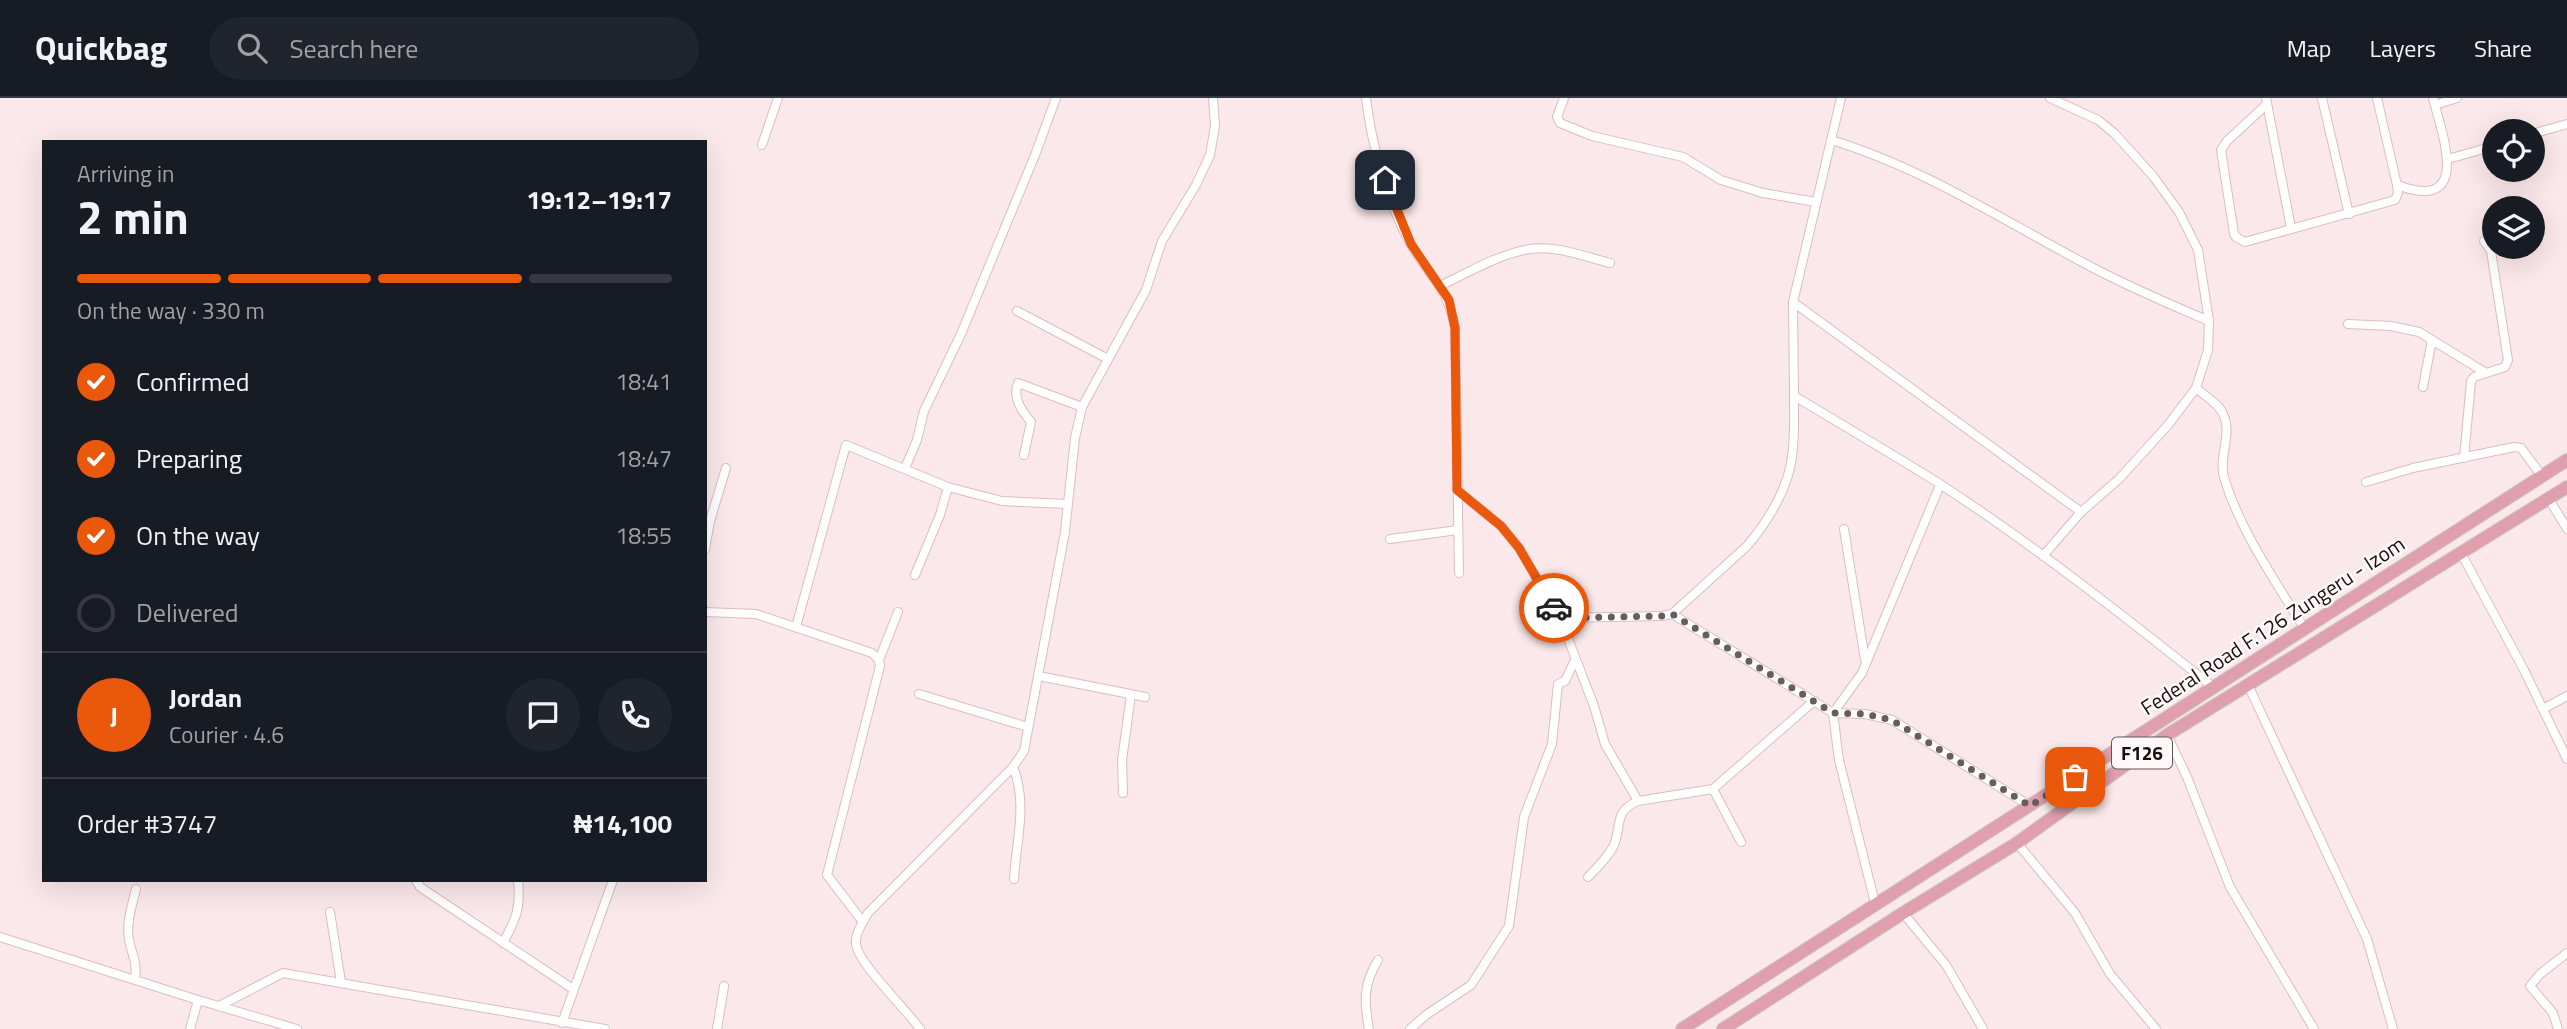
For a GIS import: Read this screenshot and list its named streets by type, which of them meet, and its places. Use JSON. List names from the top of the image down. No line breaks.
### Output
{"streets":{"main road":["Federal Road F.126 Zungeru - Izom","F126"]},"page":{"header":"Quickbag","search":"Search here","nav":["Map","Layers","Share"],"heading":["2 min","Arriving in","19:12–19:17"],"panel":["Jordan","Courier · 4.6","Order #3747","₦14,100"],"bar":"On the way · 330 m","list":[["Confirmed","18:41"],["Preparing","18:47"],["On the way","18:55"],"Delivered"],"round":"J"}}
